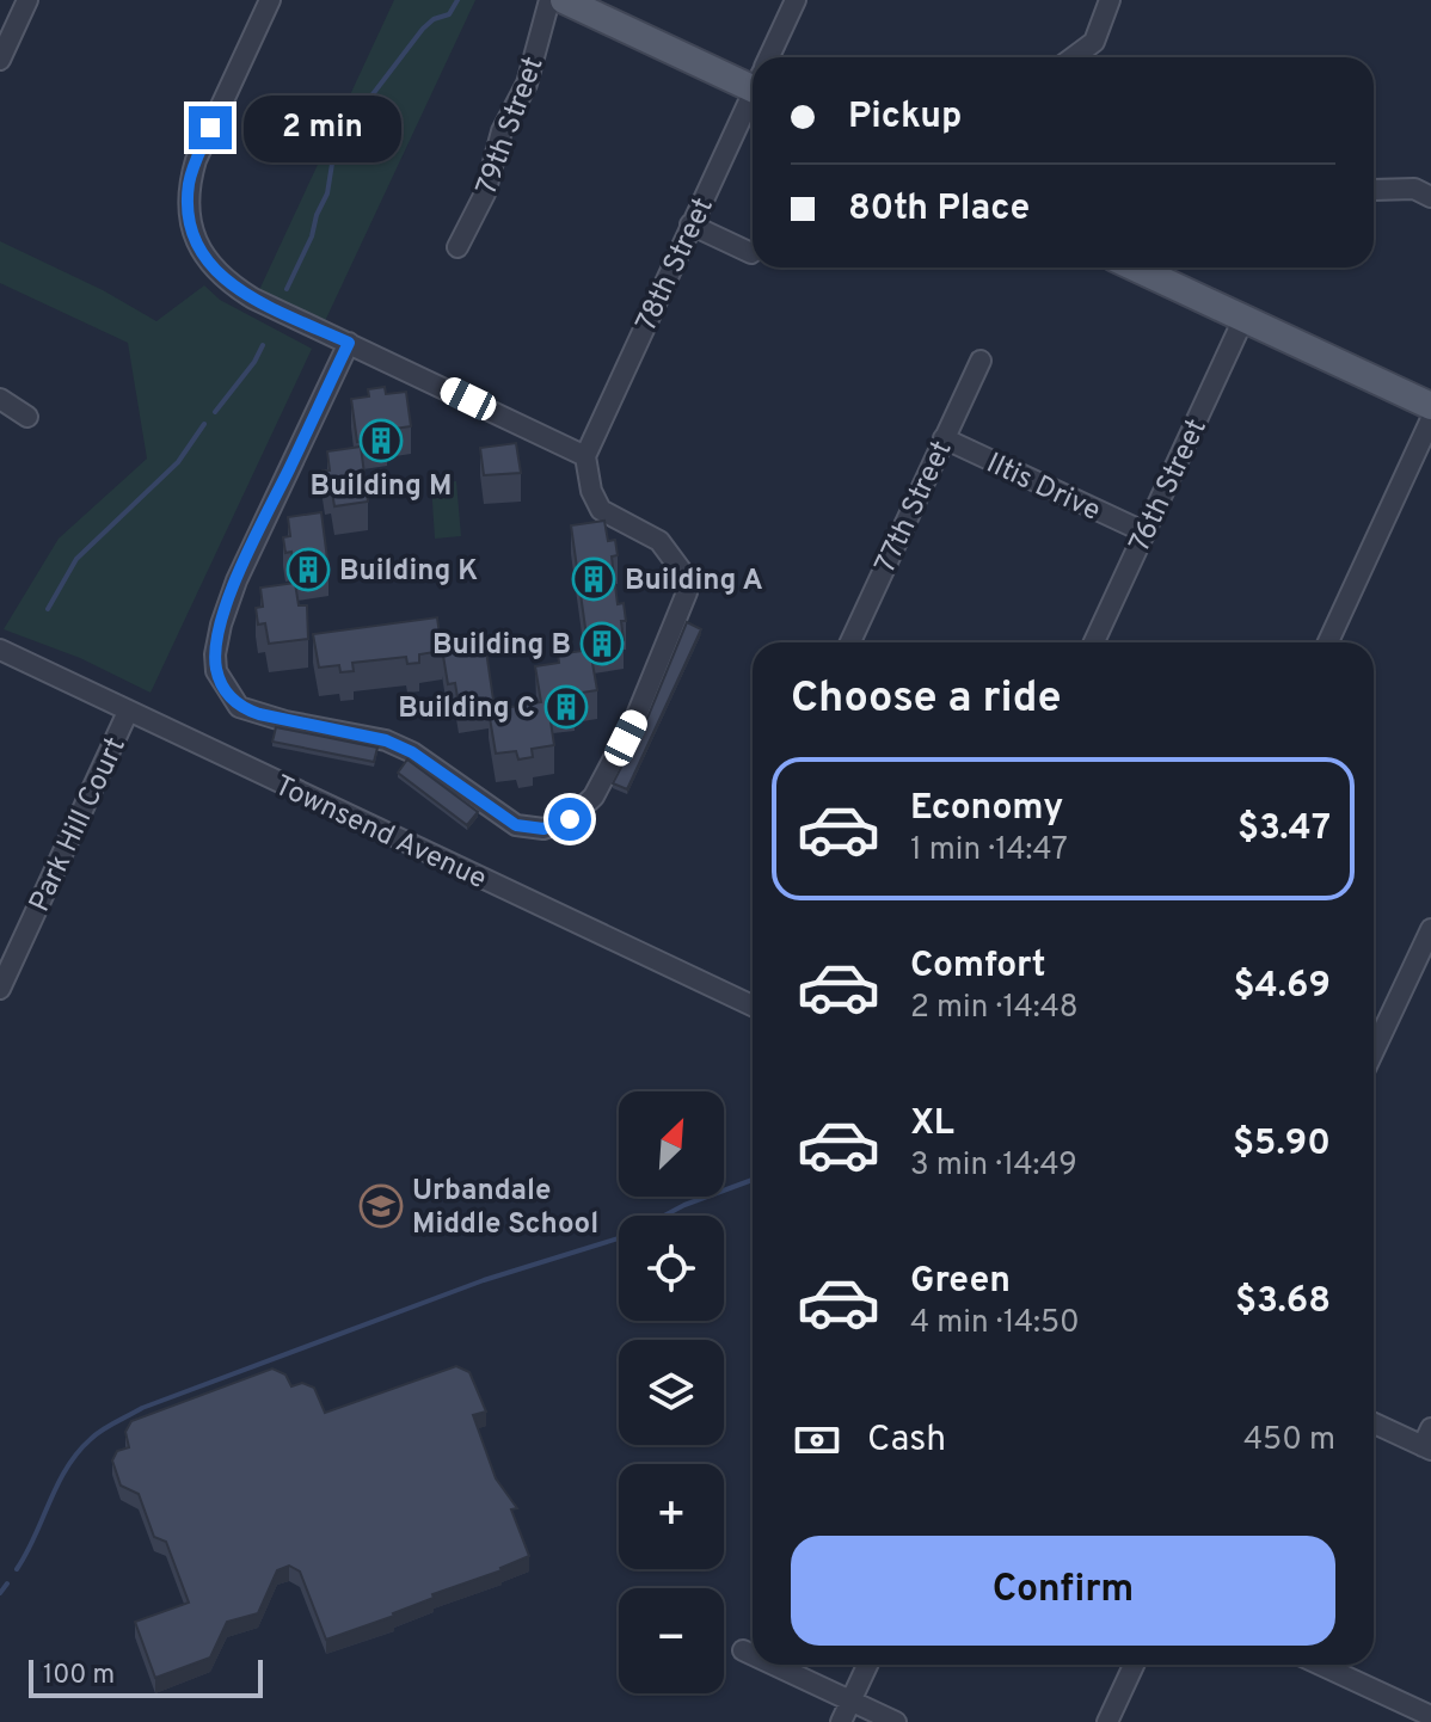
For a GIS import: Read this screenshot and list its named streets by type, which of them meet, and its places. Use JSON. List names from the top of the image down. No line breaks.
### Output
{"streets":{"street":["79th Street","78th Street","76th Street","Iltis Drive","77th Street","Park Hill Court","Townsend Avenue"]},"crossings":[["76th Street","Iltis Drive"],["Iltis Drive","77th Street"],["Park Hill Court","Townsend Avenue"]],"places":{"building":["Building M","Building K","Building A","Building B","Building C"],"school or university":["Urbandale Middle School"]},"scale_bar":"100 m","north":"top right","page":{"banner":["Pickup","80th Place"],"bubble":"2 min","heading":"Choose a ride","list":[{"name":"Economy","note":"1 min · 14:47","value":"$3.47"},{"name":"Comfort","note":"2 min · 14:48","value":"$4.69"},{"name":"XL","note":"3 min · 14:49","value":"$5.90"},{"name":"Green","note":"4 min · 14:50","value":"$3.68"}],"map_buttons":["+","−"],"pay":["Cash","450 m"],"buttons":"Confirm","scale":"100 m"}}
